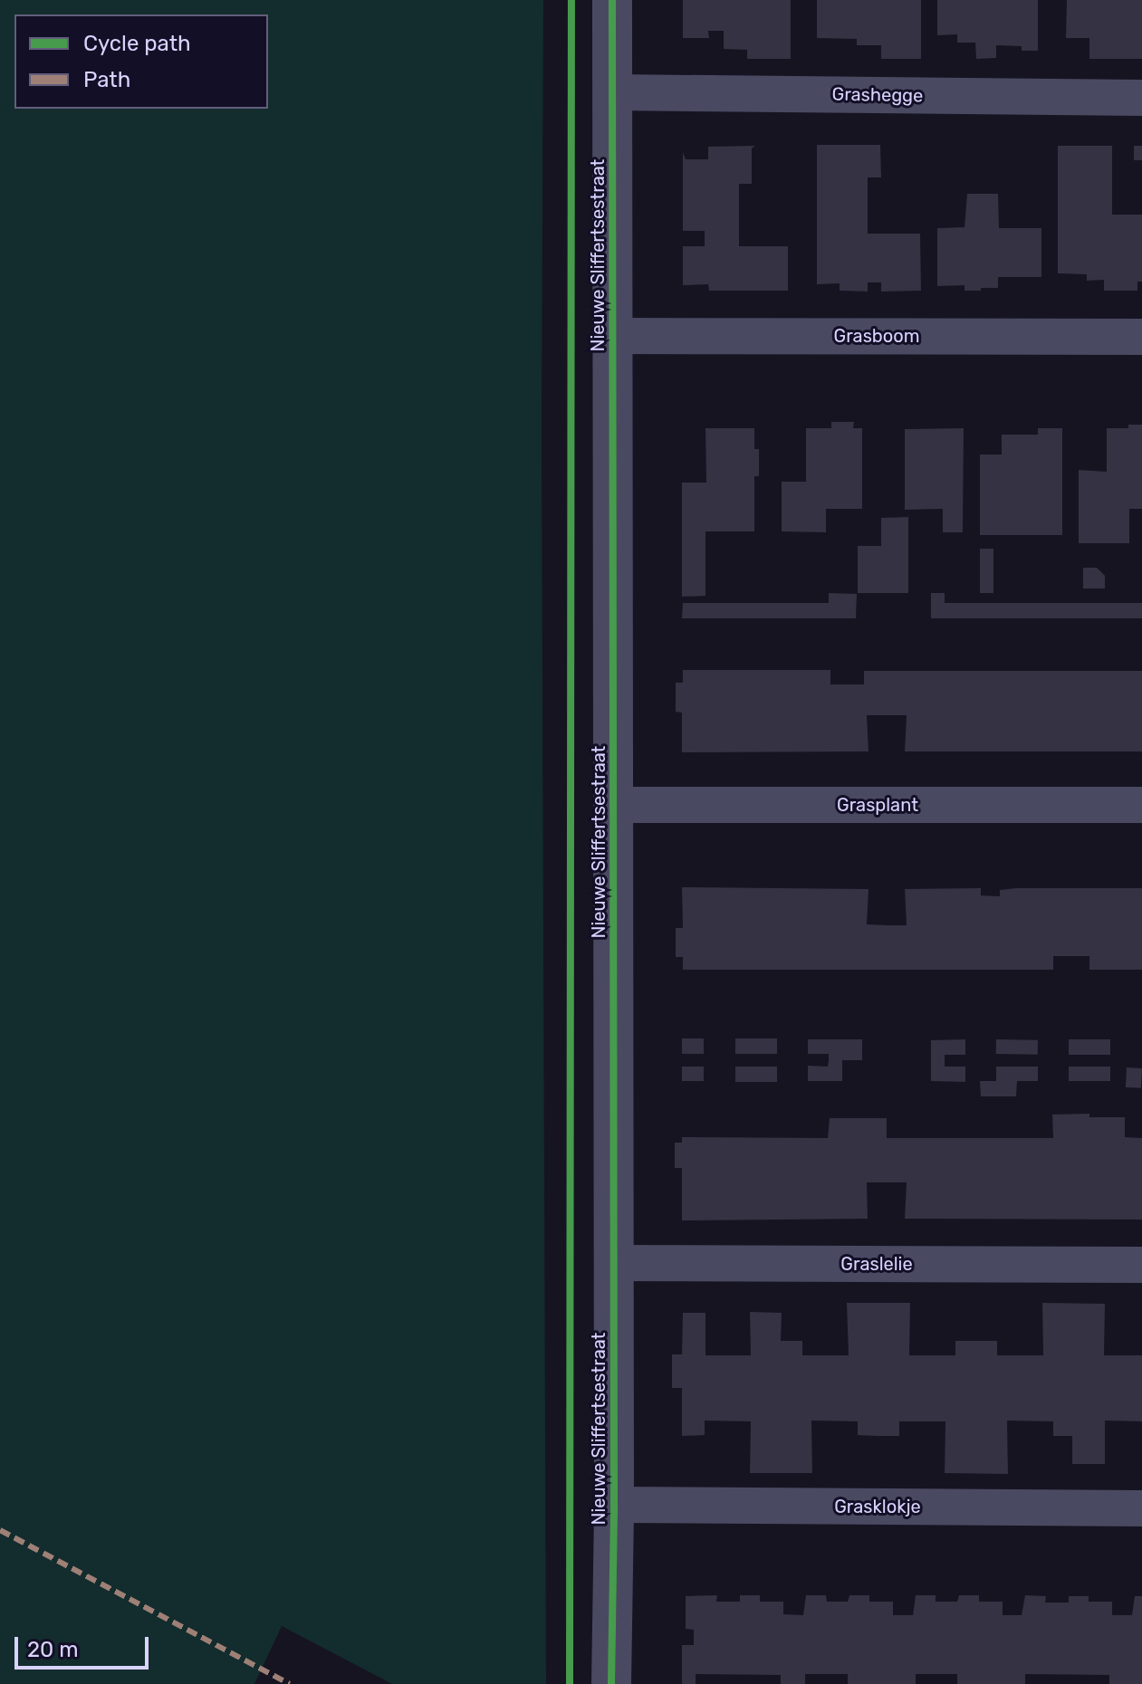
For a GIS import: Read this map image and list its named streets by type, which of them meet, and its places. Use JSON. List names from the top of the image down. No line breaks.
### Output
{"streets":{"street":["Grashegge","Nieuwe Sliffertsestraat","Grasboom","Grasplant","Graslelie","Grasklokje"]},"crossings":[["Grashegge","Nieuwe Sliffertsestraat"],["Nieuwe Sliffertsestraat","Grasboom"],["Nieuwe Sliffertsestraat","Grasplant"],["Nieuwe Sliffertsestraat","Graslelie"],["Nieuwe Sliffertsestraat","Grasklokje"]],"legend":["Cycle path","Path"],"scale_bar":"20 m"}
